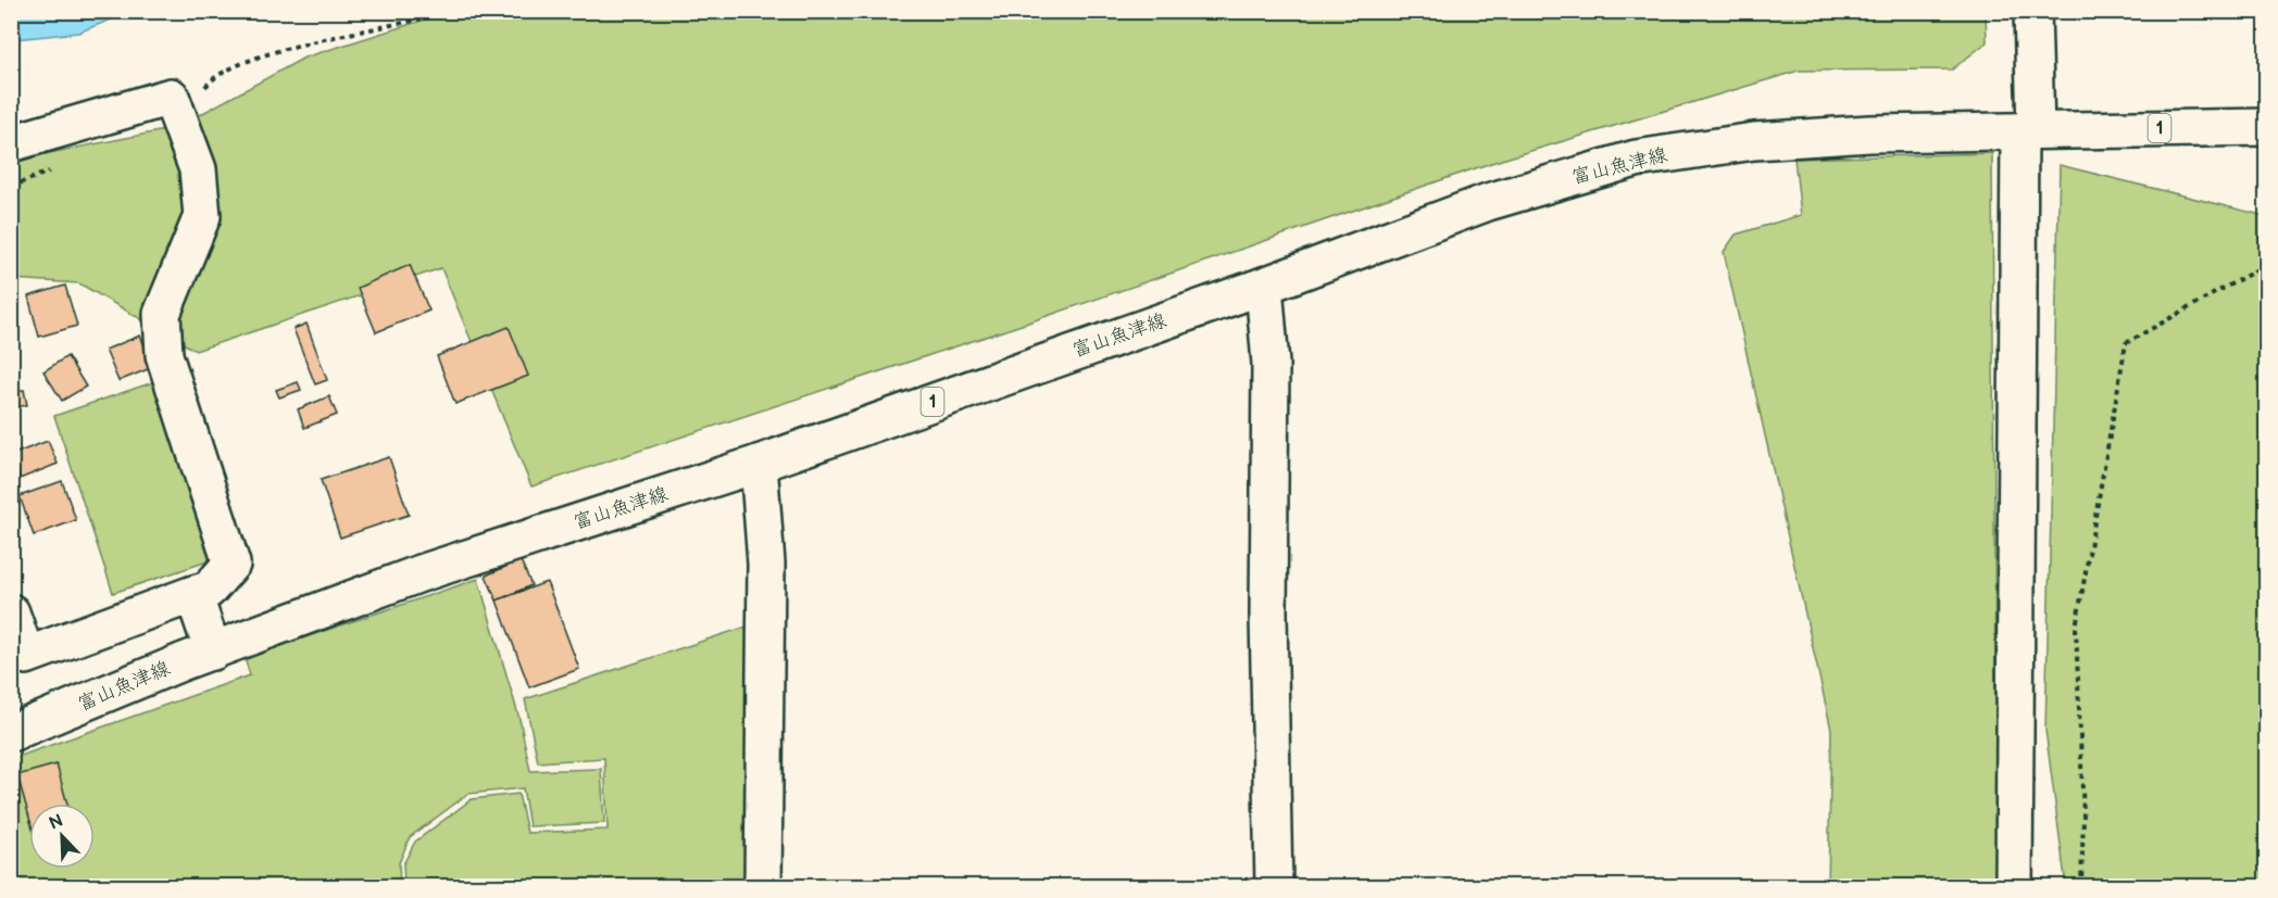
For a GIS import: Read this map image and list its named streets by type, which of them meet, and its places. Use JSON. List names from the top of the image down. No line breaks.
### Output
{"streets":{"street":["1","富山魚津線"]},"north":"top left"}
